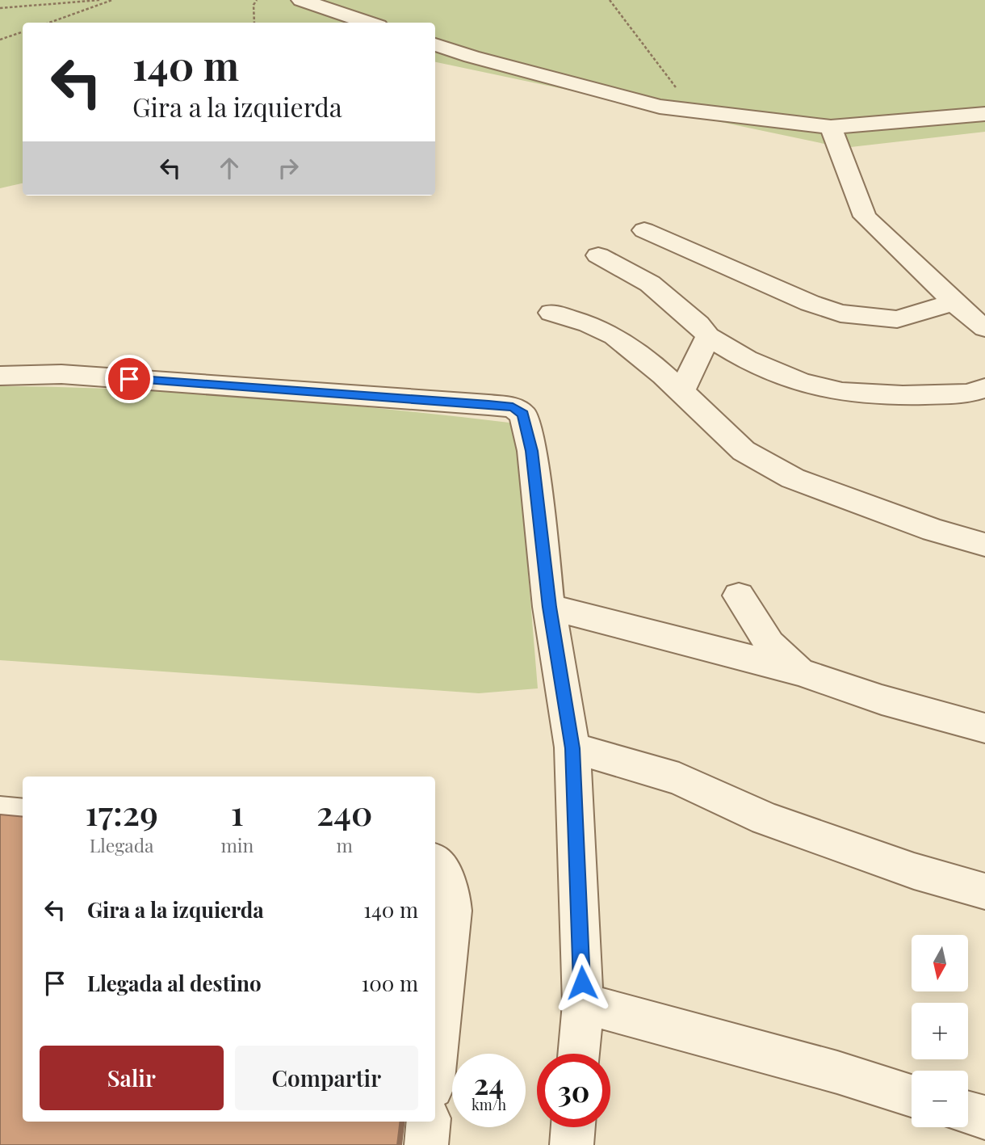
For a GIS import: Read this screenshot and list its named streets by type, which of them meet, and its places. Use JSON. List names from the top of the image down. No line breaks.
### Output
{"north":"bottom","page":{"turn":["140 m","Gira a la izquierda"],"eta":["17:29","Llegada","1","min","240","m"],"list":[{"name":"Gira a la izquierda","value":"140 m"},{"name":"Llegada al destino","value":"100 m"}],"map_buttons":["+","−"],"buttons":["Salir","Compartir"],"speed":"24 km/h","limit":"30"}}
